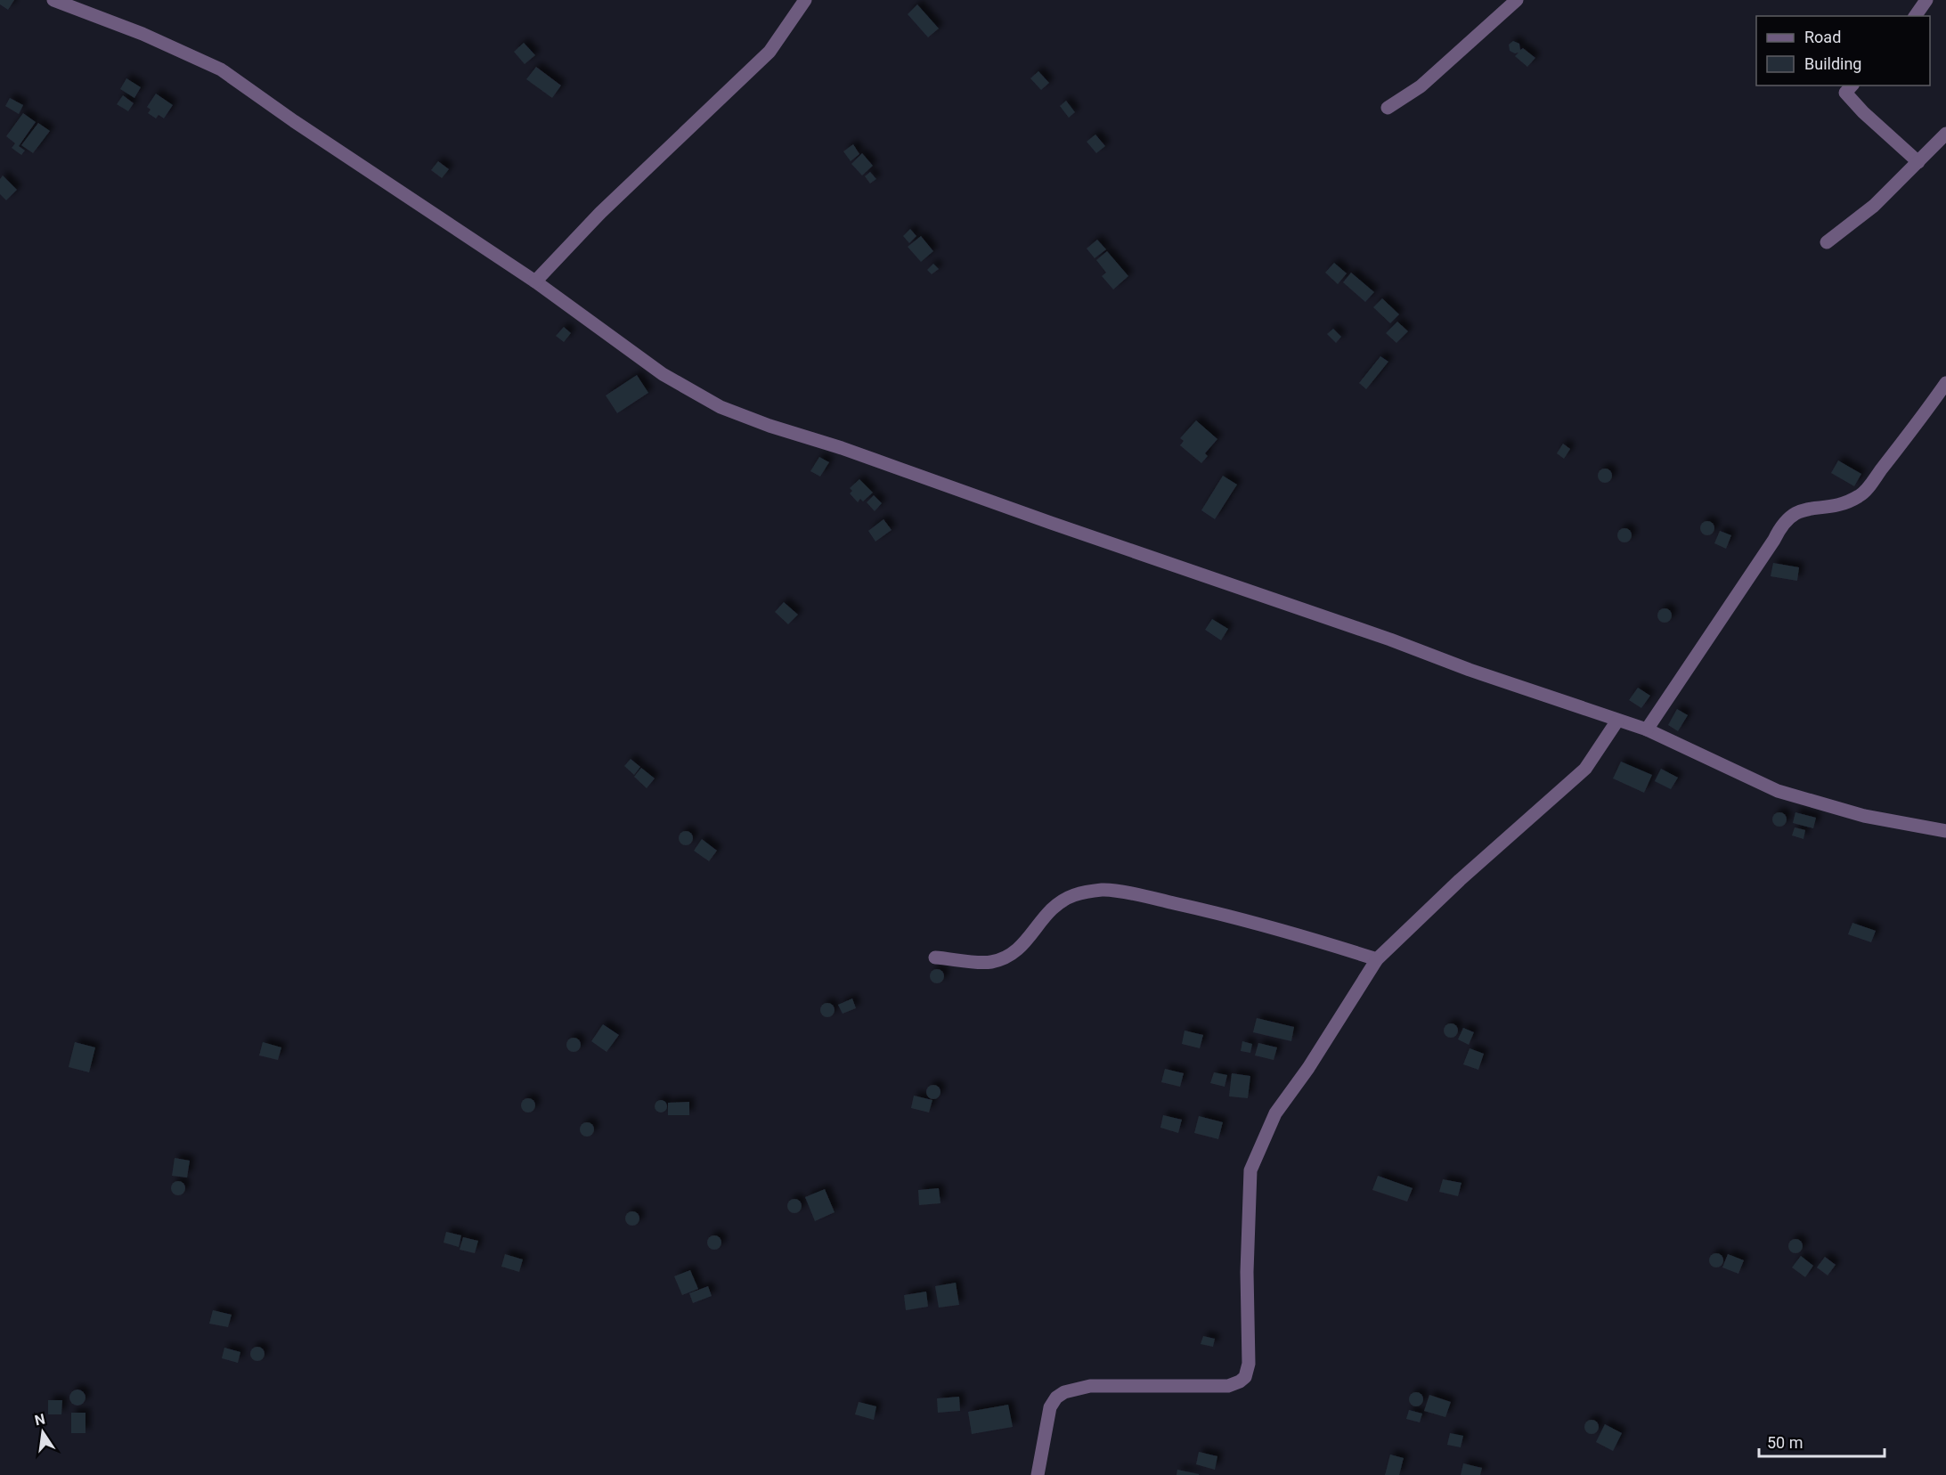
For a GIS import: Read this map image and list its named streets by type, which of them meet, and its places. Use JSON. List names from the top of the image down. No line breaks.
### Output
{"legend":["Road","Building"],"scale_bar":"50 m","north":"top"}
